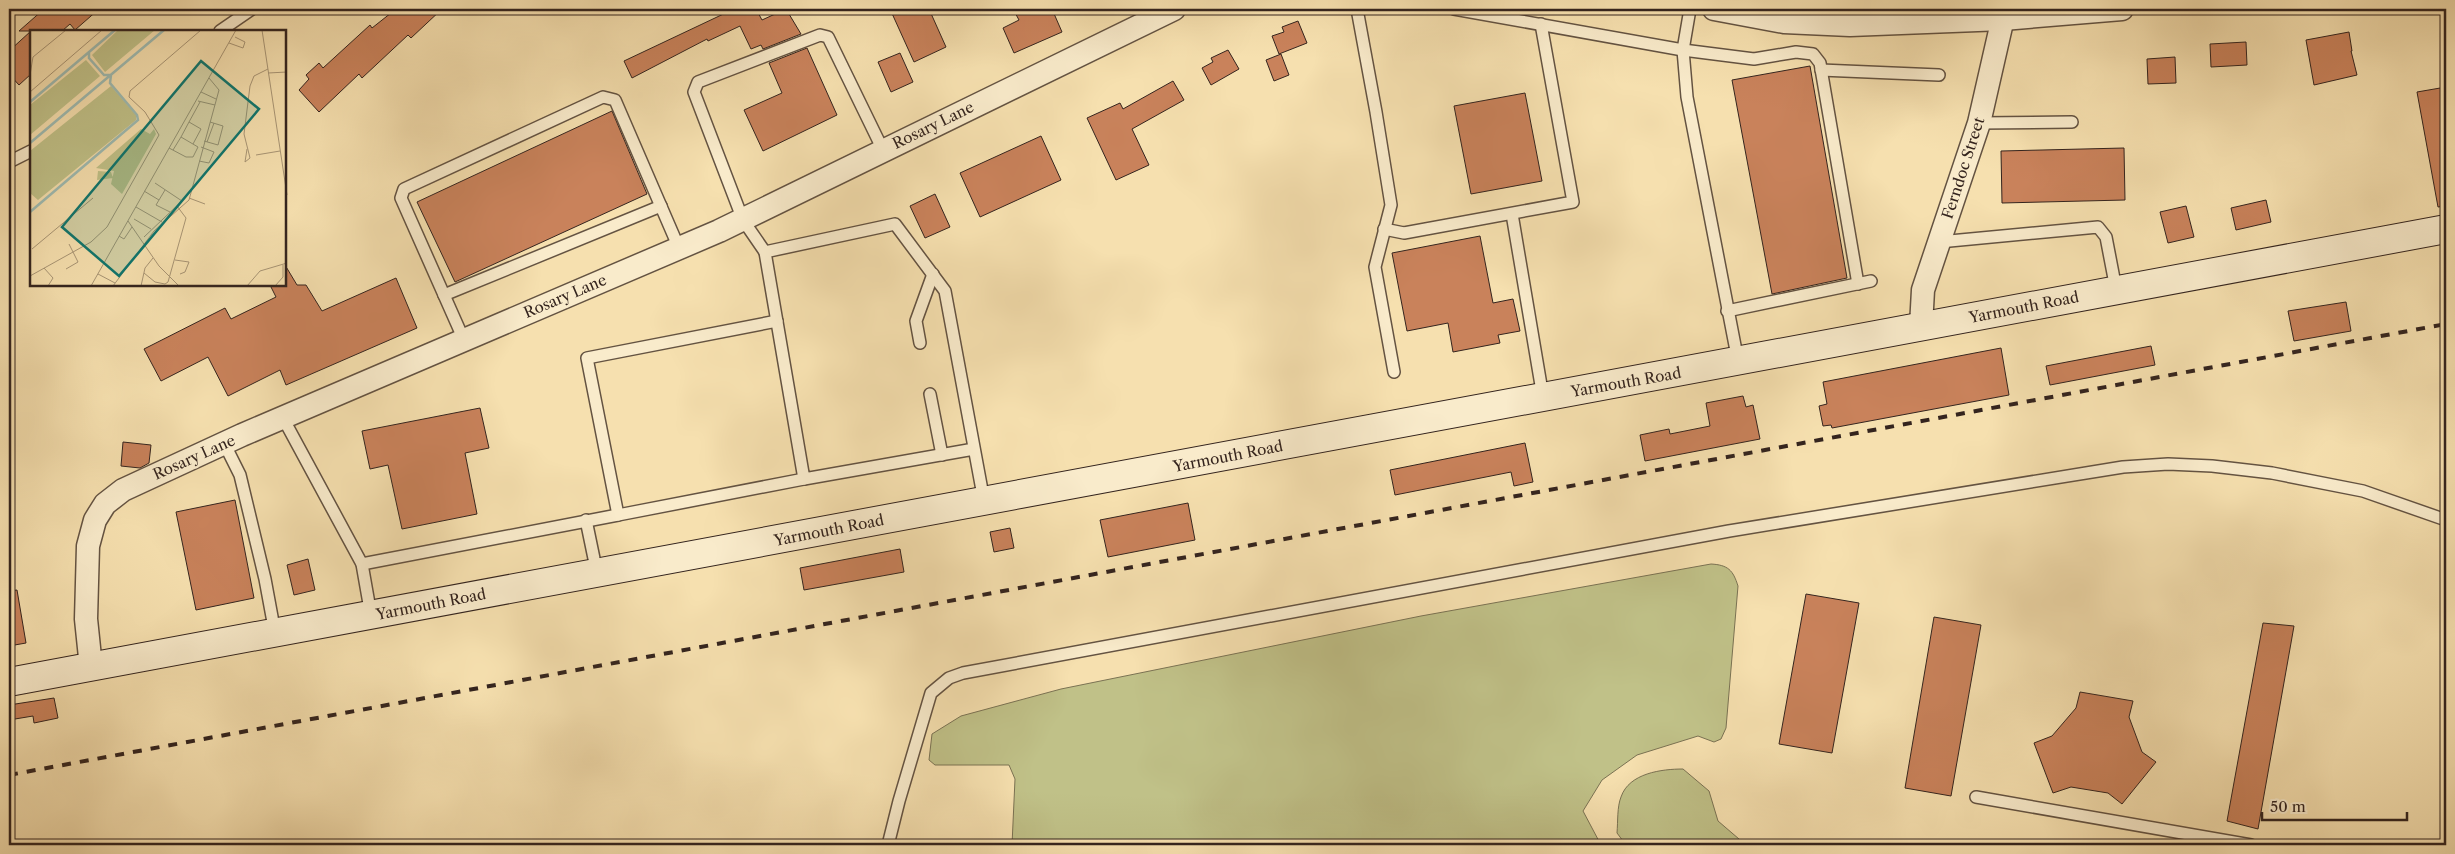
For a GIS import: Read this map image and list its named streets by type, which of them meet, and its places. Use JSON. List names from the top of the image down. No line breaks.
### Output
{"streets":{"main road":["Yarmouth Road"],"street":["Rosary Lane","Ferndoc Street"]},"crossings":[["Rosary Lane","Yarmouth Road"],["Ferndoc Street","Yarmouth Road"]],"scale_bar":"50 m"}
